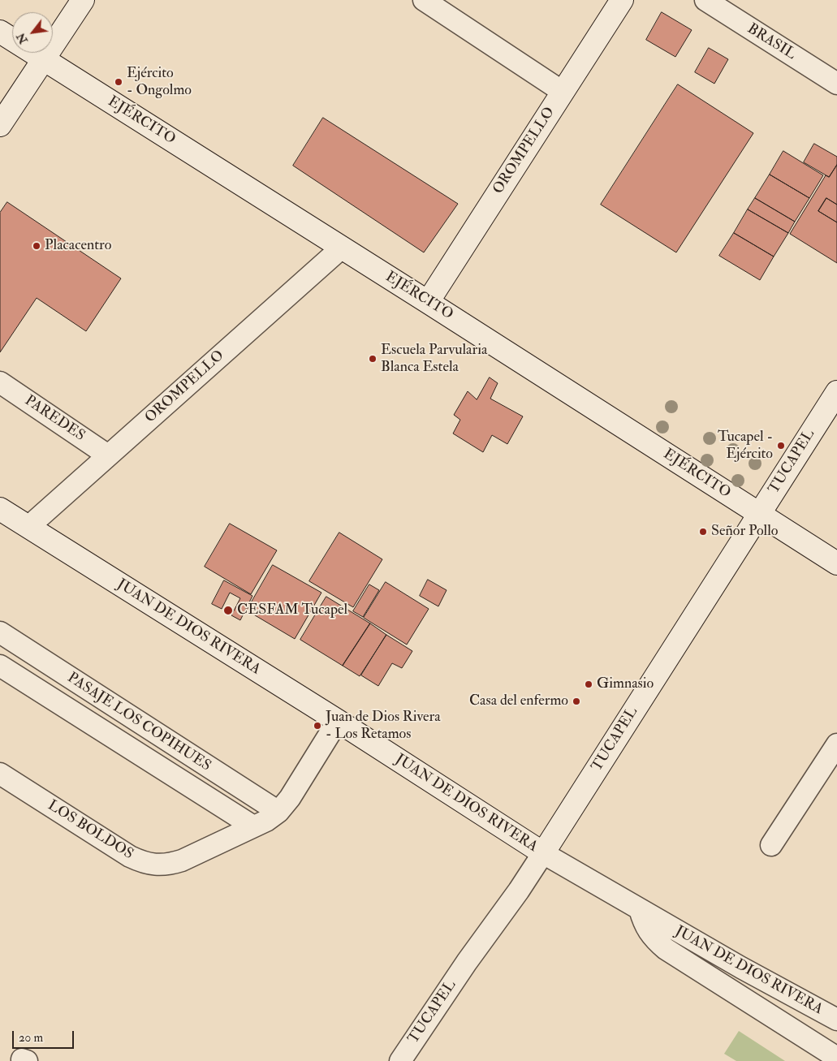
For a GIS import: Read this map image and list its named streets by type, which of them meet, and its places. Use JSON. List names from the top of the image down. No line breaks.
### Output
{"streets":{"main road":["EJÉRCITO","OROMPELLO","TUCAPEL","JUAN DE DIOS RIVERA"],"street":["BRASIL","PAREDES","PASAJE LOS COPIHUES","LOS BOLDOS"]},"crossings":[["EJÉRCITO","OROMPELLO"],["EJÉRCITO","TUCAPEL"],["OROMPELLO","PAREDES"],["OROMPELLO","JUAN DE DIOS RIVERA"],["TUCAPEL","JUAN DE DIOS RIVERA"],["JUAN DE DIOS RIVERA","LOS BOLDOS"],["PASAJE LOS COPIHUES","LOS BOLDOS"]],"places":["Ejército - Ongolmo","Placacentro","Escuela Parvularia Blanca Estela","Tucapel - Ejército","Señor Pollo","CESFAM Tucapel","Gimnasio","Casa del enfermo","Juan de Dios Rivera - Los Retamos"],"scale_bar":"20 m","north":"bottom left"}
